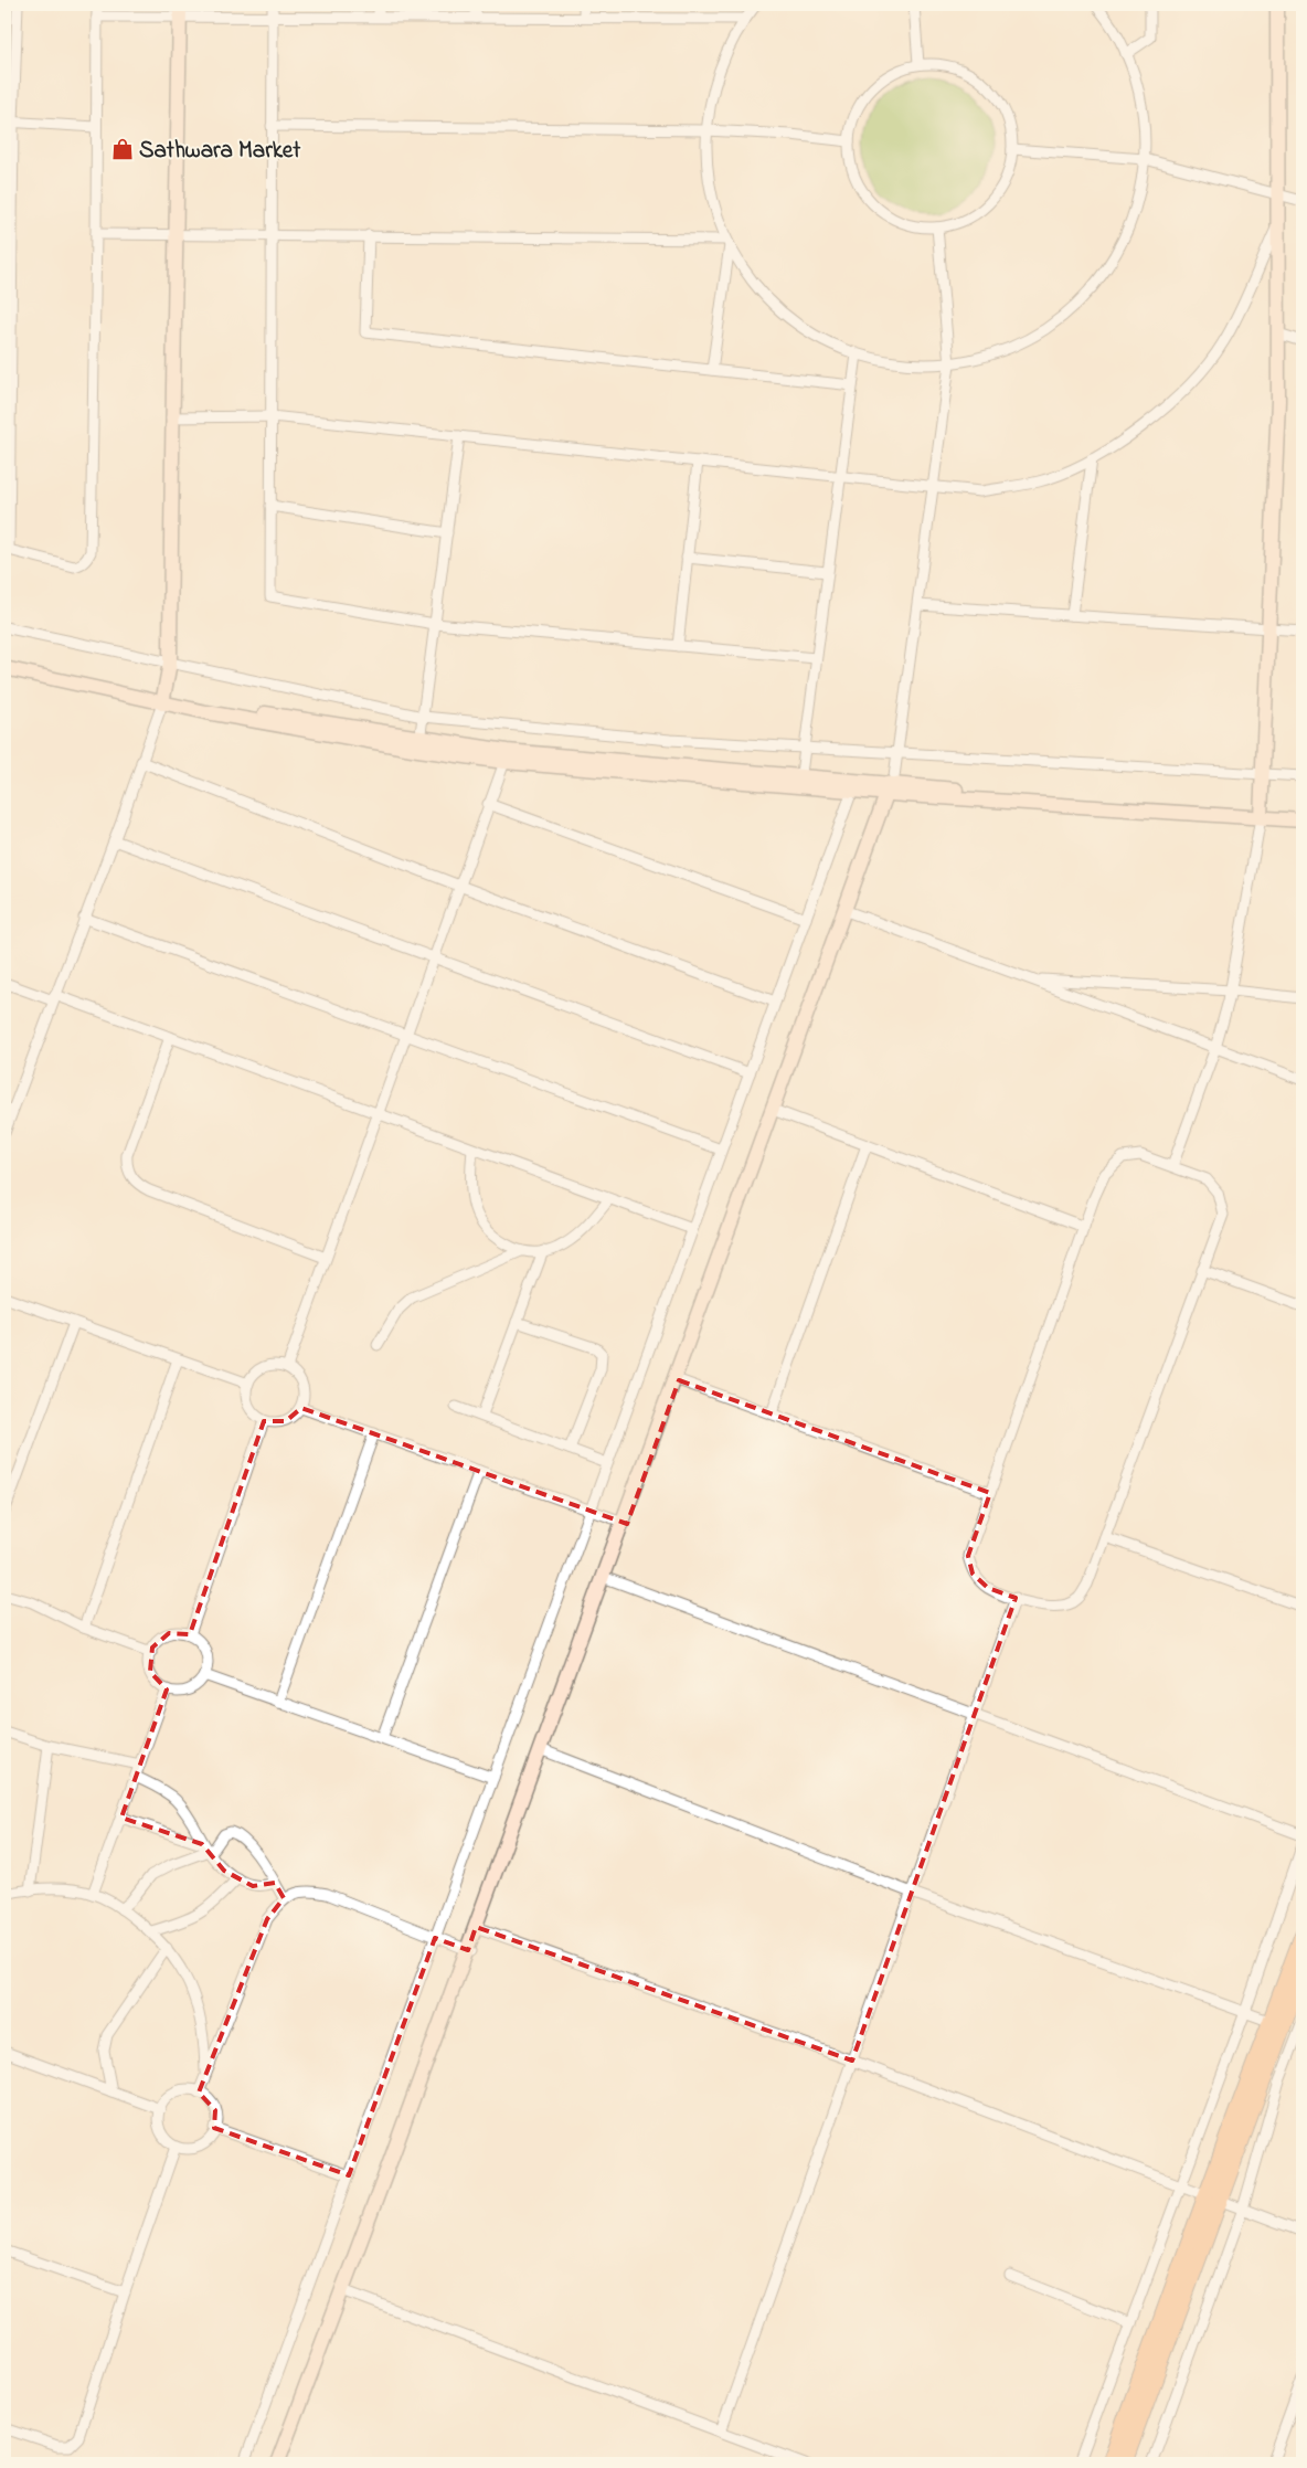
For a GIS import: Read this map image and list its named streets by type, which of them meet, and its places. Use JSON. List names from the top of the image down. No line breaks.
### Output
{"places":{"shop":["Sathwara Market"]}}
